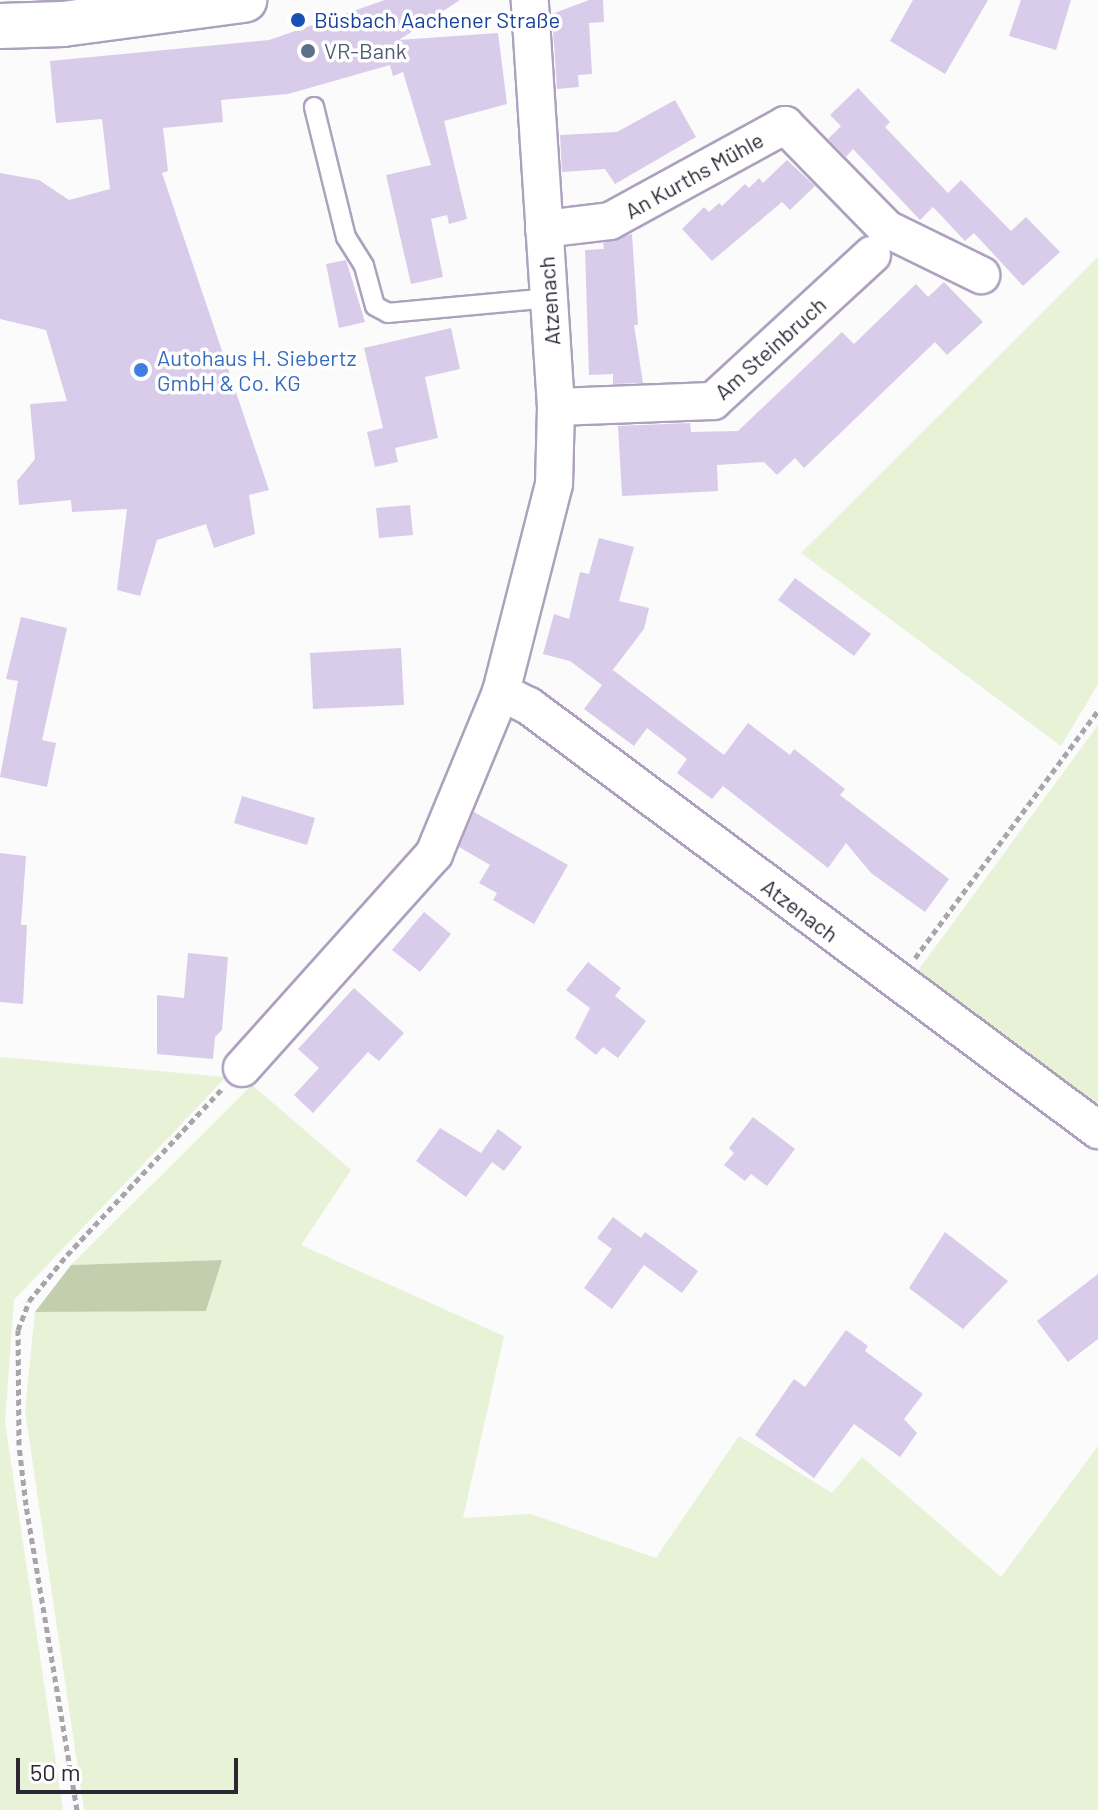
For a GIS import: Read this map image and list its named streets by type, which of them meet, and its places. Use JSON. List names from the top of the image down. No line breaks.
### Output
{"streets":{"street":["An Kurths Mühle","Atzenach","Am Steinbruch"]},"crossings":[["An Kurths Mühle","Atzenach"],["Atzenach","Am Steinbruch"]],"places":["Büsbach Aachener Straße","VR-Bank","Autohaus H. Siebertz GmbH & Co. KG"],"scale_bar":"50 m"}
